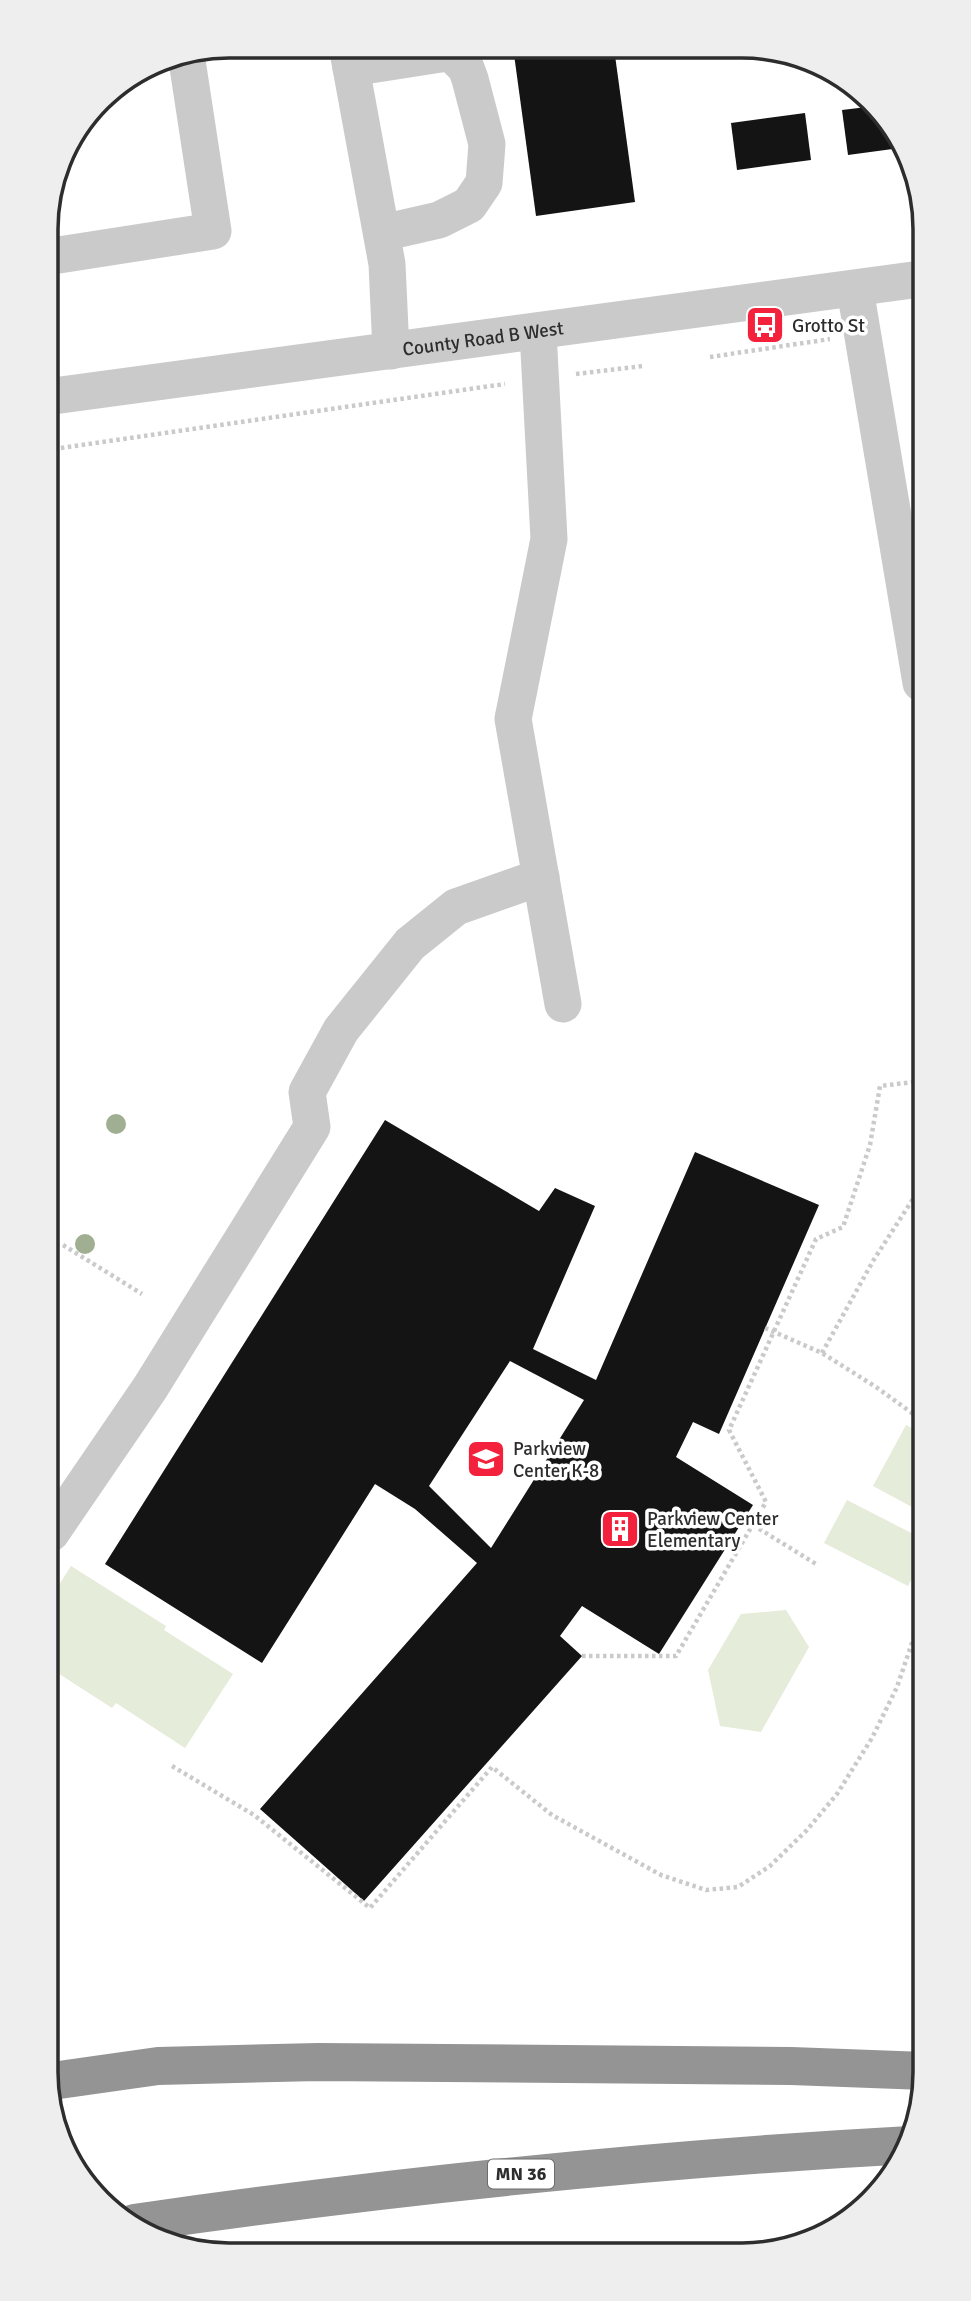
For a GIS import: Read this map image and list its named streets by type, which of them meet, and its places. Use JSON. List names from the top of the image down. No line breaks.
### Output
{"streets":{"highway":["MN 36"],"street":["County Road B West"]},"places":{"bus stop":["Grotto St"],"school or university":["Parkview Center K-8"],"building":["Parkview Center Elementary"]}}
